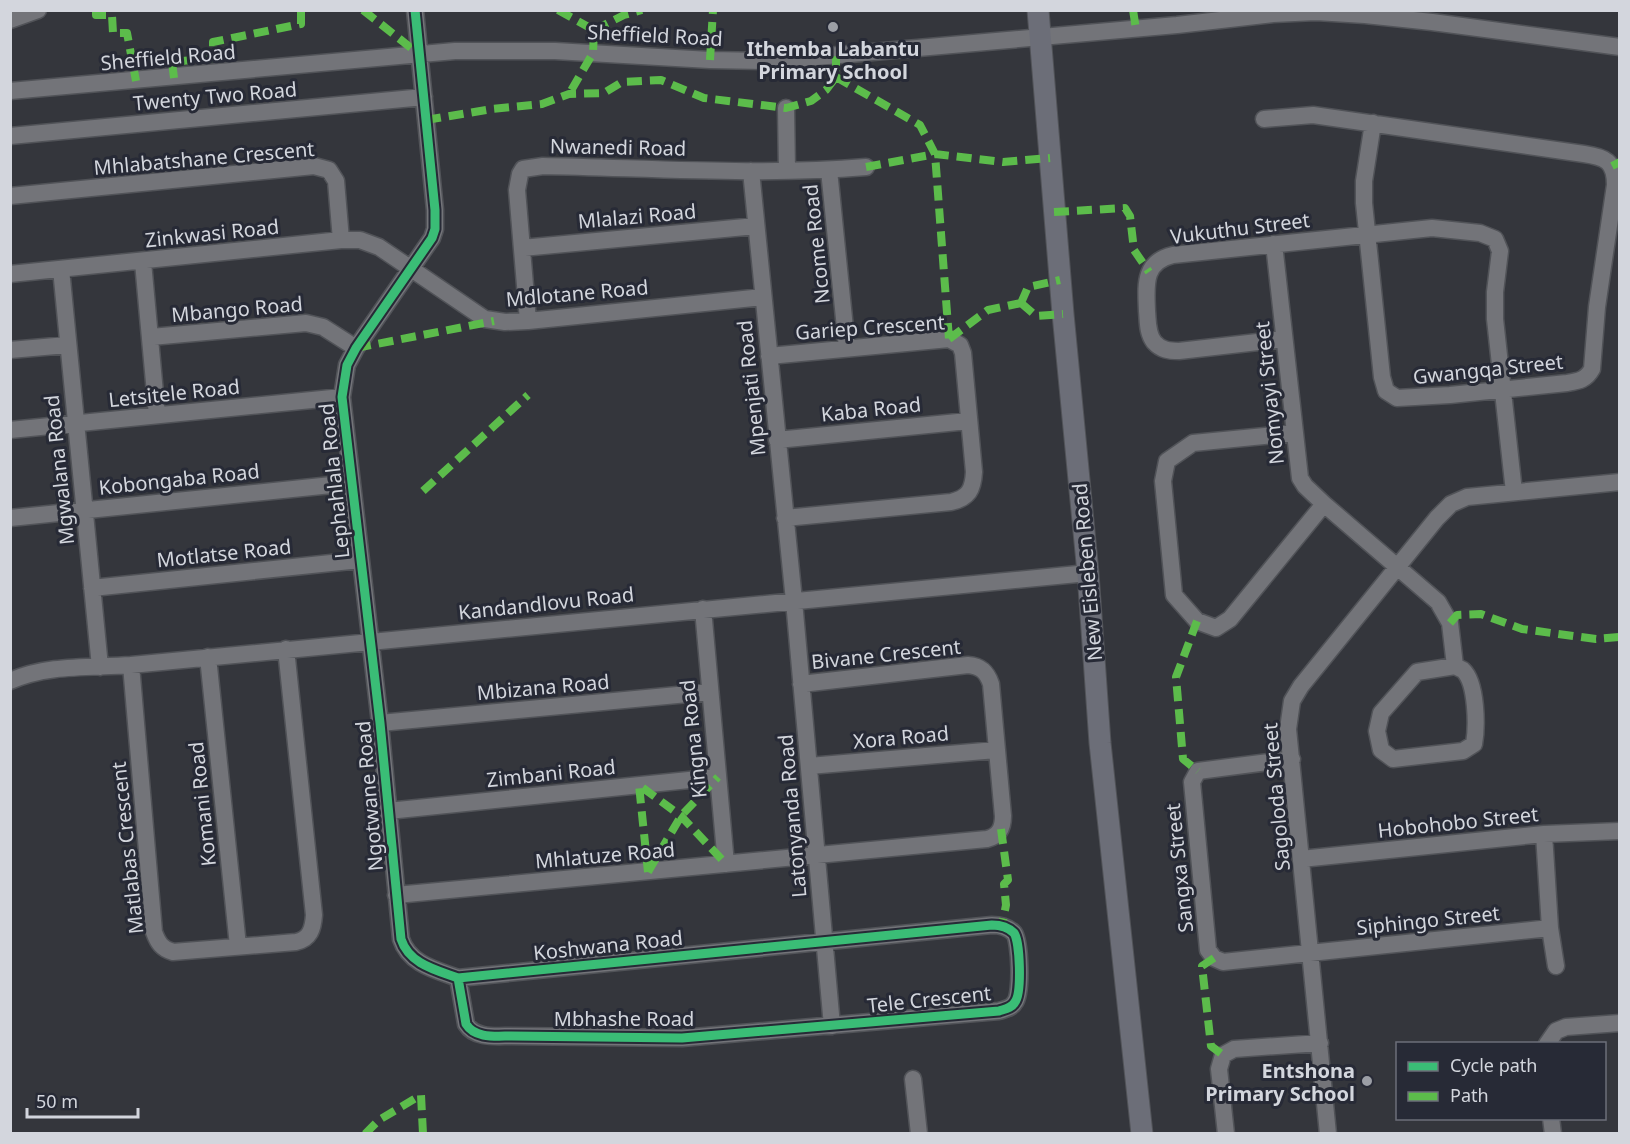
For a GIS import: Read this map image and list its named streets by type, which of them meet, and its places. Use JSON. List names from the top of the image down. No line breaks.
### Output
{"streets":{"main road":["New Eisleben Road"],"street":["Sheffield Road","Twenty Two Road","Nwanedi Road","Mhlabatshane Crescent","Mlalazi Road","Vukuthu Street","Zinkwasi Road","Ncome Road","Mdlotane Road","Mbango Road","Gariep Crescent","Gwangqa Street","Mpenjati Road","Letsitele Road","Nomyayi Street","Kaba Road","Mgwalana Road","Kobongaba Road","Lephahlala Road","Motlatse Road","Kandandlovu Road","Bivane Crescent","Mbizana Road","Xora Road","Kingna Road","Zimbani Road","Ngotwane Road","Sagoloda Street","Komani Road","Latonyanda Road","Hobohobo Street","Matlabas Crescent","Mhlatuze Road","Sangxa Street","Siphingo Street","Koshwana Road","Tele Crescent","Mbhashe Road"]},"crossings":[["Sheffield Road","Lephahlala Road"],["Sheffield Road","New Eisleben Road"],["Twenty Two Road","Lephahlala Road"],["Nwanedi Road","Mlalazi Road"],["Nwanedi Road","Ncome Road"],["Nwanedi Road","Mdlotane Road"],["Nwanedi Road","Mpenjati Road"],["Mhlabatshane Crescent","Zinkwasi Road"],["Mlalazi Road","Mpenjati Road"],["Vukuthu Street","Gwangqa Street"],["Vukuthu Street","Nomyayi Street"],["Zinkwasi Road","Mdlotane Road"],["Zinkwasi Road","Mgwalana Road"],["Zinkwasi Road","Lephahlala Road"],["Ncome Road","Gariep Crescent"],["Mdlotane Road","Mpenjati Road"],["Mdlotane Road","Lephahlala Road"],["Mbango Road","Lephahlala Road"],["Gariep Crescent","Mpenjati Road"],["Gariep Crescent","Kaba Road"],["Mpenjati Road","Kaba Road"],["Mpenjati Road","Kandandlovu Road"],["Mpenjati Road","Latonyanda Road"],["Letsitele Road","Mgwalana Road"],["Letsitele Road","Lephahlala Road"],["Nomyayi Street","Sagoloda Street"],["Mgwalana Road","Kobongaba Road"],["Mgwalana Road","Motlatse Road"],["Mgwalana Road","Kandandlovu Road"],["Kobongaba Road","Lephahlala Road"],["Lephahlala Road","Motlatse Road"],["Lephahlala Road","Kandandlovu Road"],["Lephahlala Road","Ngotwane Road"],["New Eisleben Road","Kandandlovu Road"],["Kandandlovu Road","Kingna Road"],["Kandandlovu Road","Ngotwane Road"],["Kandandlovu Road","Komani Road"],["Kandandlovu Road","Latonyanda Road"],["Kandandlovu Road","Matlabas Crescent"],["Bivane Crescent","Xora Road"],["Bivane Crescent","Latonyanda Road"],["Bivane Crescent","Mhlatuze Road"],["Mbizana Road","Kingna Road"],["Mbizana Road","Ngotwane Road"],["Xora Road","Latonyanda Road"],["Kingna Road","Zimbani Road"],["Kingna Road","Mhlatuze Road"],["Zimbani Road","Ngotwane Road"],["Ngotwane Road","Mhlatuze Road"],["Ngotwane Road","Koshwana Road"],["Sagoloda Street","Hobohobo Street"],["Sagoloda Street","Sangxa Street"],["Sagoloda Street","Siphingo Street"],["Komani Road","Matlabas Crescent"],["Latonyanda Road","Mhlatuze Road"],["Latonyanda Road","Koshwana Road"],["Latonyanda Road","Tele Crescent"],["Latonyanda Road","Mbhashe Road"],["Sangxa Street","Siphingo Street"],["Koshwana Road","Tele Crescent"],["Koshwana Road","Mbhashe Road"],["Tele Crescent","Mbhashe Road"]],"places":["Ithemba Labantu Primary School","Entshona Primary School"],"legend":["Cycle path","Path"],"scale_bar":"50 m"}
